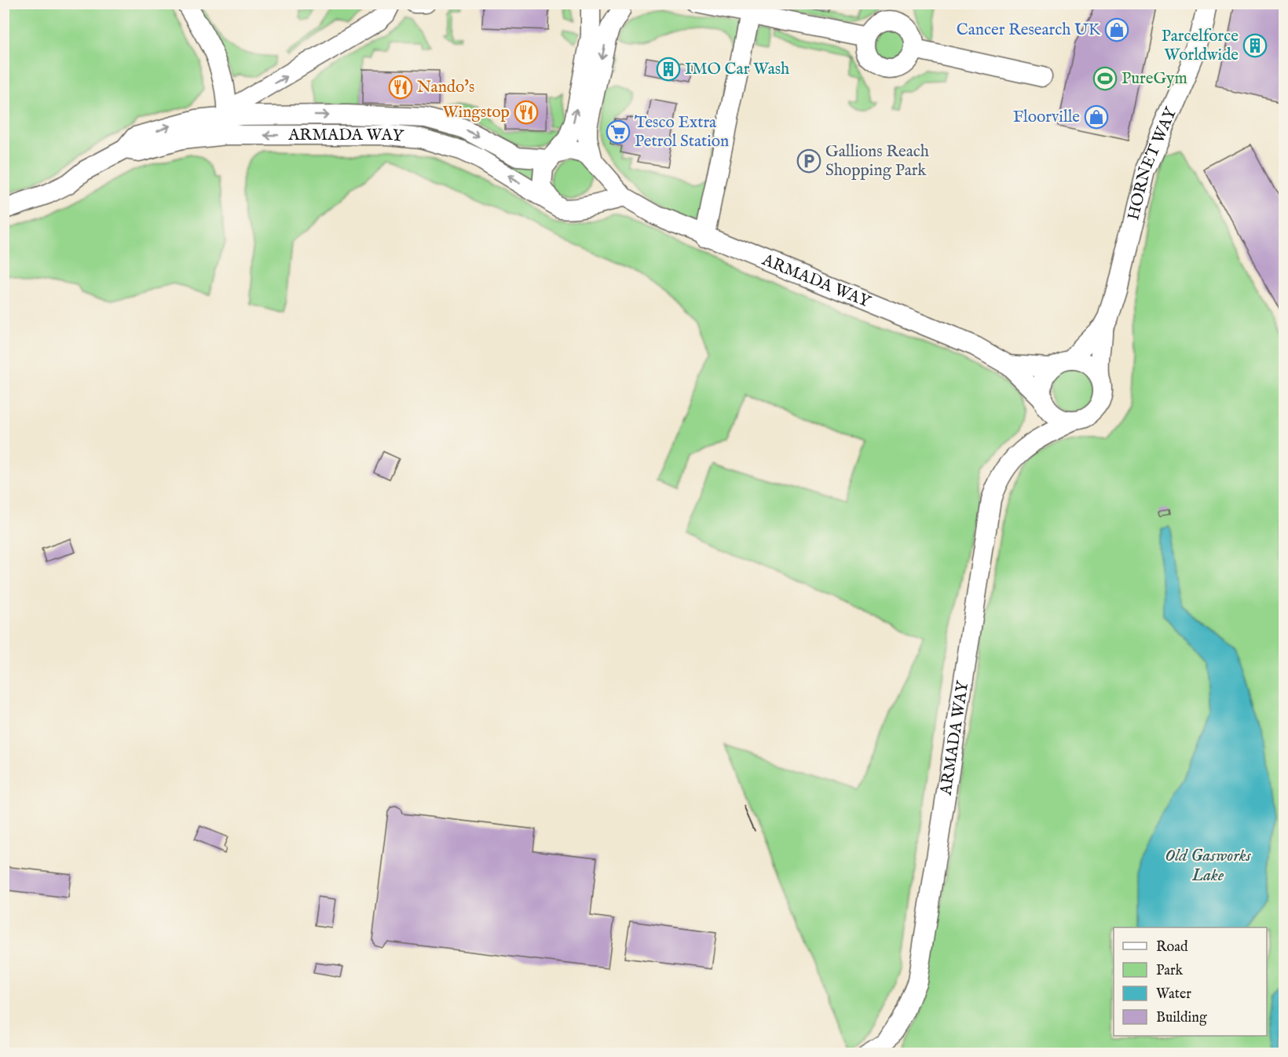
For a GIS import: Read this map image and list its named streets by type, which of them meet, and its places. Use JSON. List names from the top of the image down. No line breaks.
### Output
{"streets":{"street":["ARMADA WAY","HORNET WAY"]},"crossings":[["ARMADA WAY","HORNET WAY"]],"water":["Old Gasworks Lake"],"places":{"shop":["Cancer Research UK","Floorville"],"building":["Parcelforce Worldwide","IMO Car Wash"],"sports":["PureGym"],"restaurant":["Nando's","Wingstop"],"supermarket":["Tesco Extra Petrol Station"],"parking":["Gallions Reach Shopping Park"]},"legend":["Road","Park","Water","Building"]}
